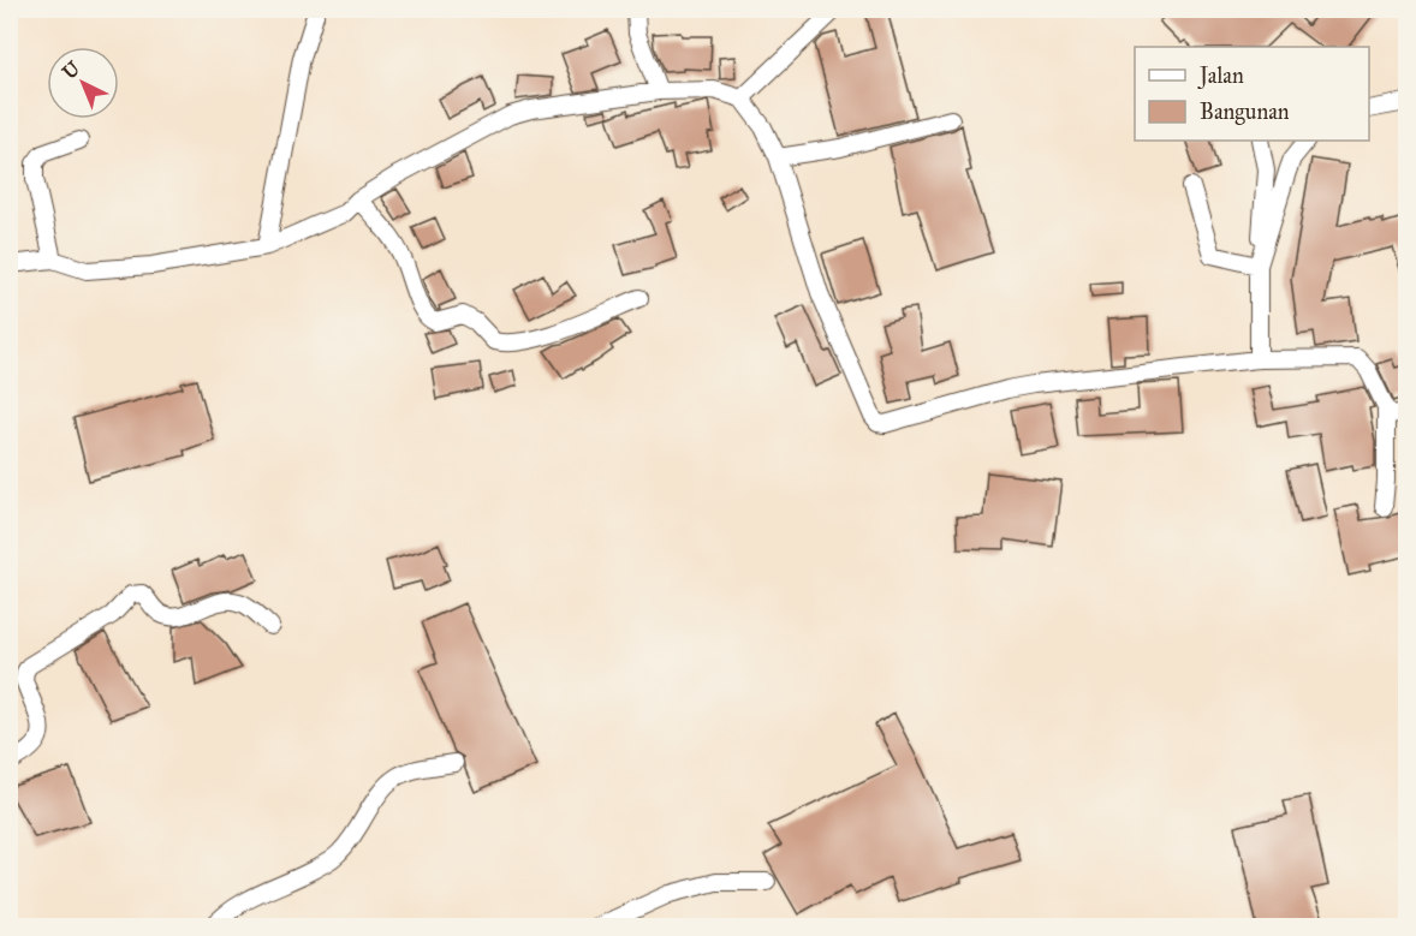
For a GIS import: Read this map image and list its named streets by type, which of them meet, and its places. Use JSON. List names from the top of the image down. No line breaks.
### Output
{"legend":["Jalan","Bangunan"],"north":"top left"}
